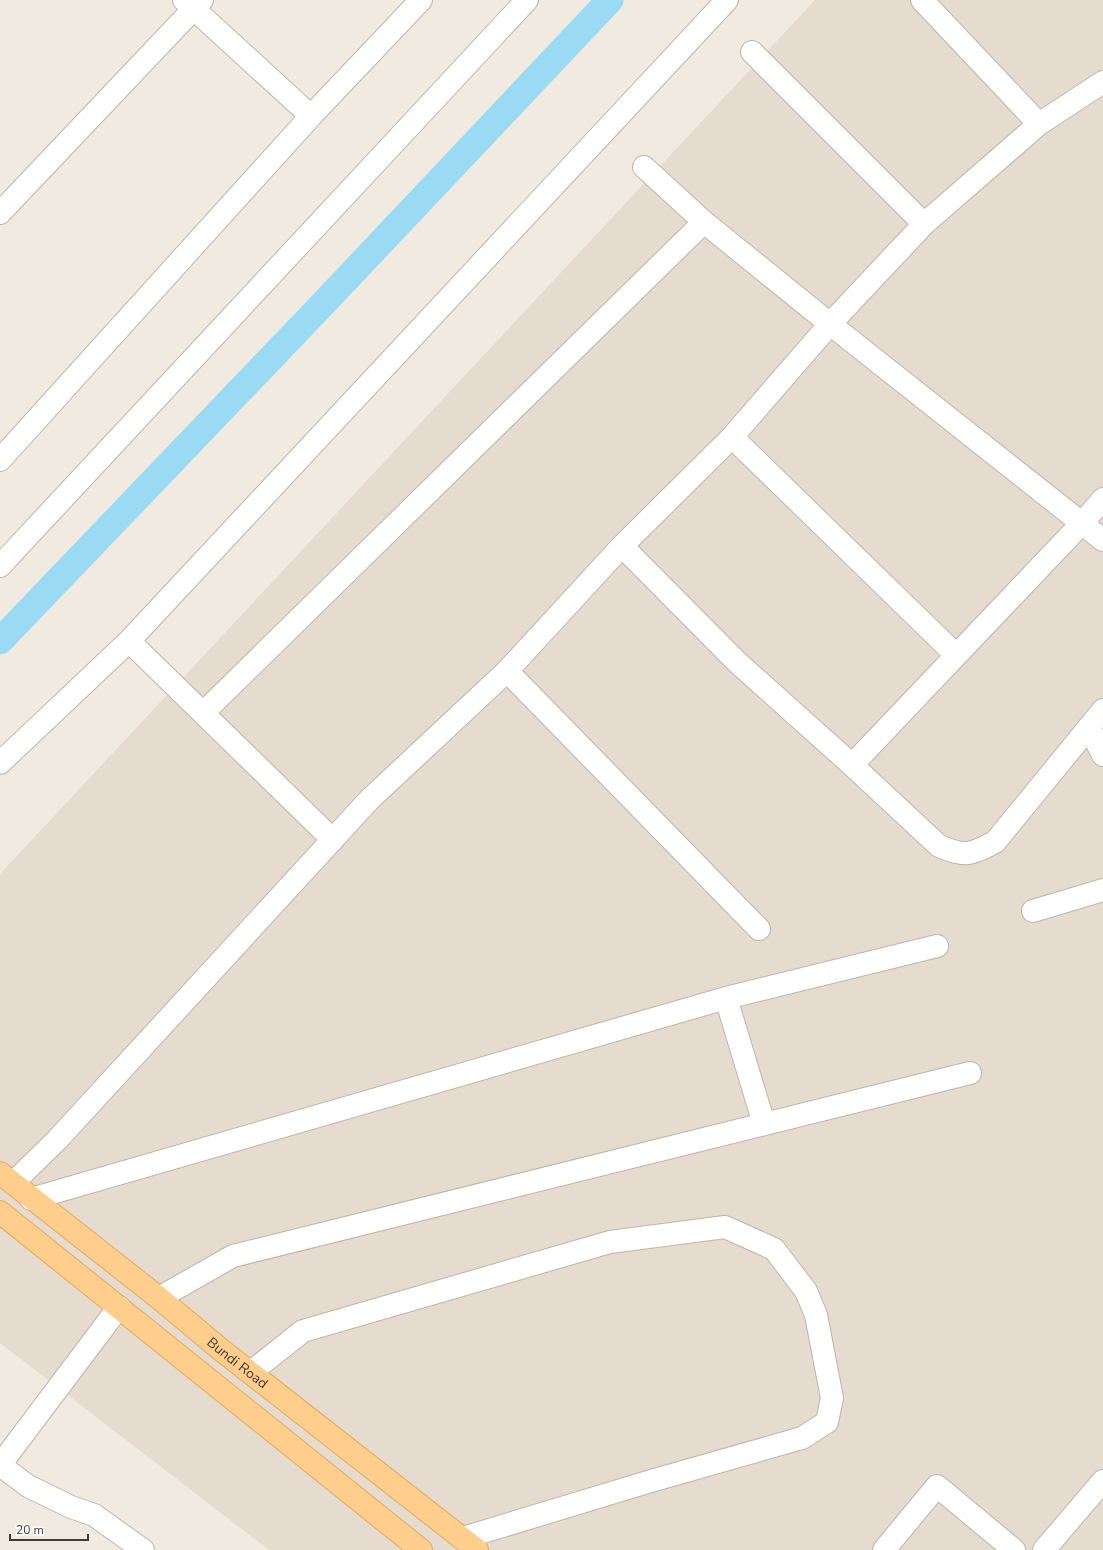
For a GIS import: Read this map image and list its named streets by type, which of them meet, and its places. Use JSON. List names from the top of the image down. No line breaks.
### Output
{"streets":{"main road":["Bundi Road"]},"scale_bar":"20 m"}
